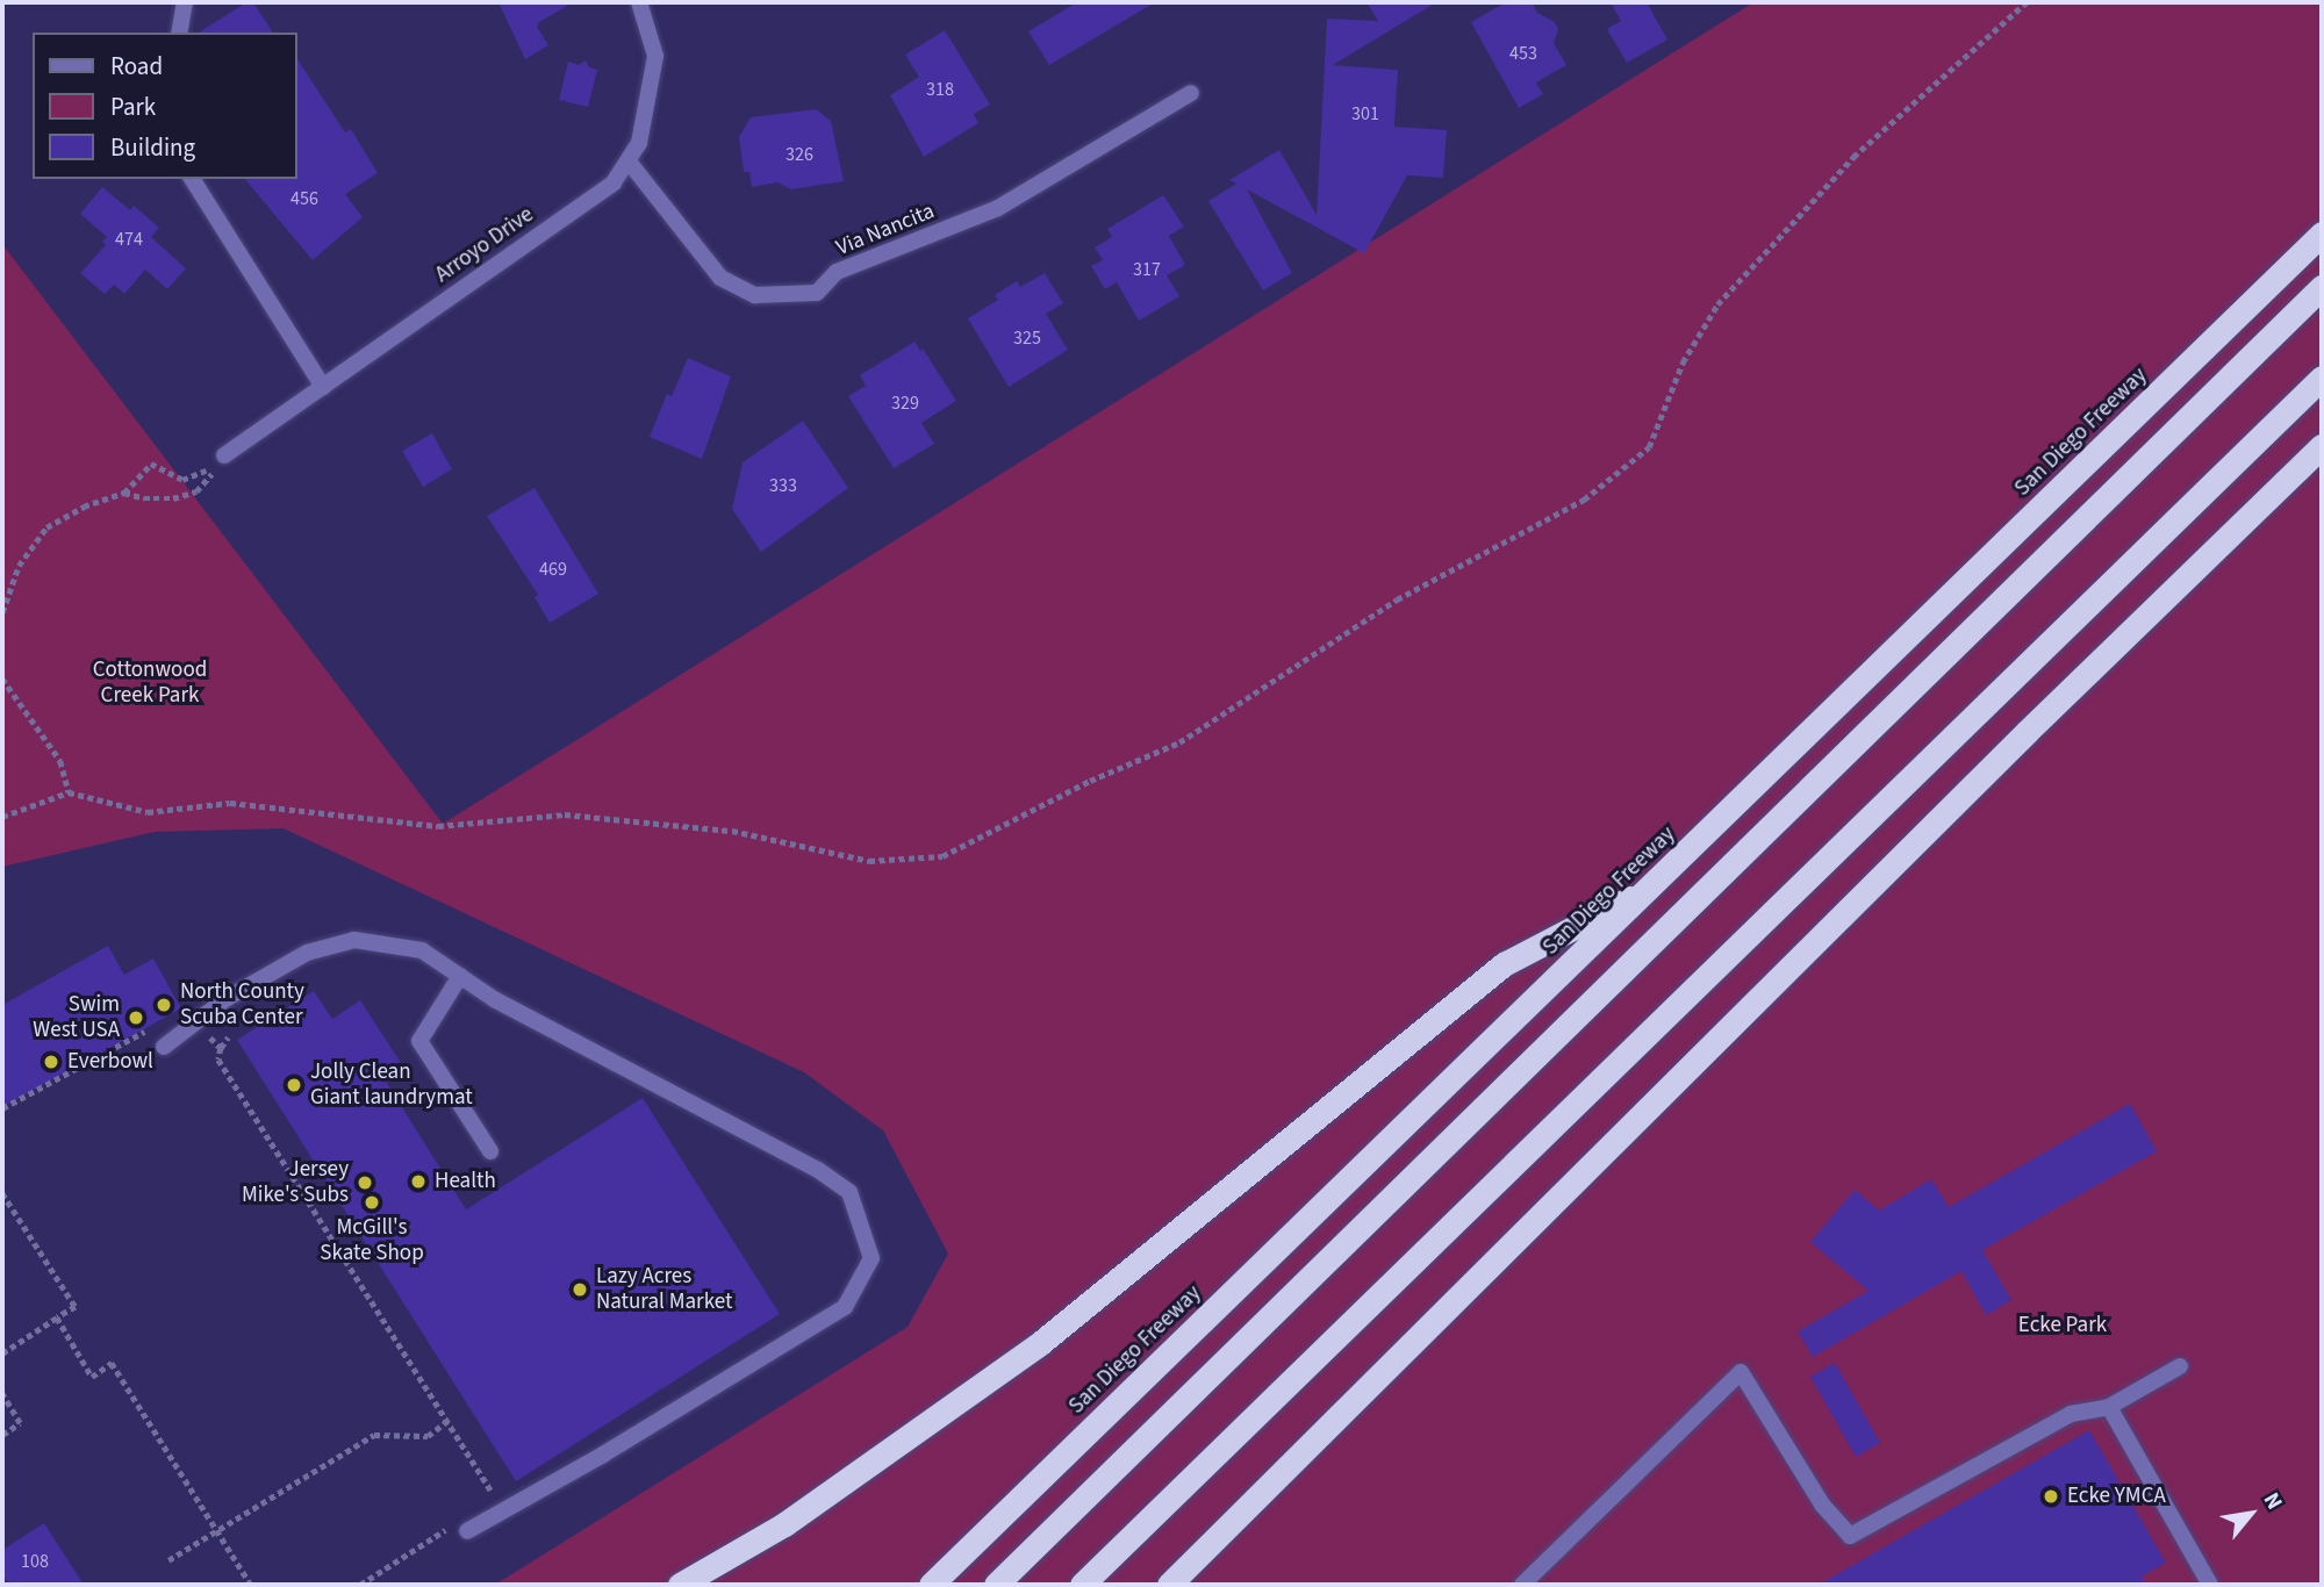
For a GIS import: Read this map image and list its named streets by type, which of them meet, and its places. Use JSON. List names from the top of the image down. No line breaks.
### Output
{"streets":{"highway":["San Diego Freeway"],"street":["Via Nancita","Arroyo Drive"]},"crossings":[["Via Nancita","Arroyo Drive"]],"parks":["Cottonwood Creek Park","Ecke Park"],"places":["North County Scuba Center","Swim West USA","Everbowl","Jolly Clean Giant laundrymat","Health","Jersey Mike's Subs","McGill's Skate Shop","Lazy Acres Natural Market","Ecke YMCA"],"house_numbers":["453","318","301","326","456","474","317","325","329","333","469","108"],"legend":["Road","Park","Building"],"north":"top right"}
